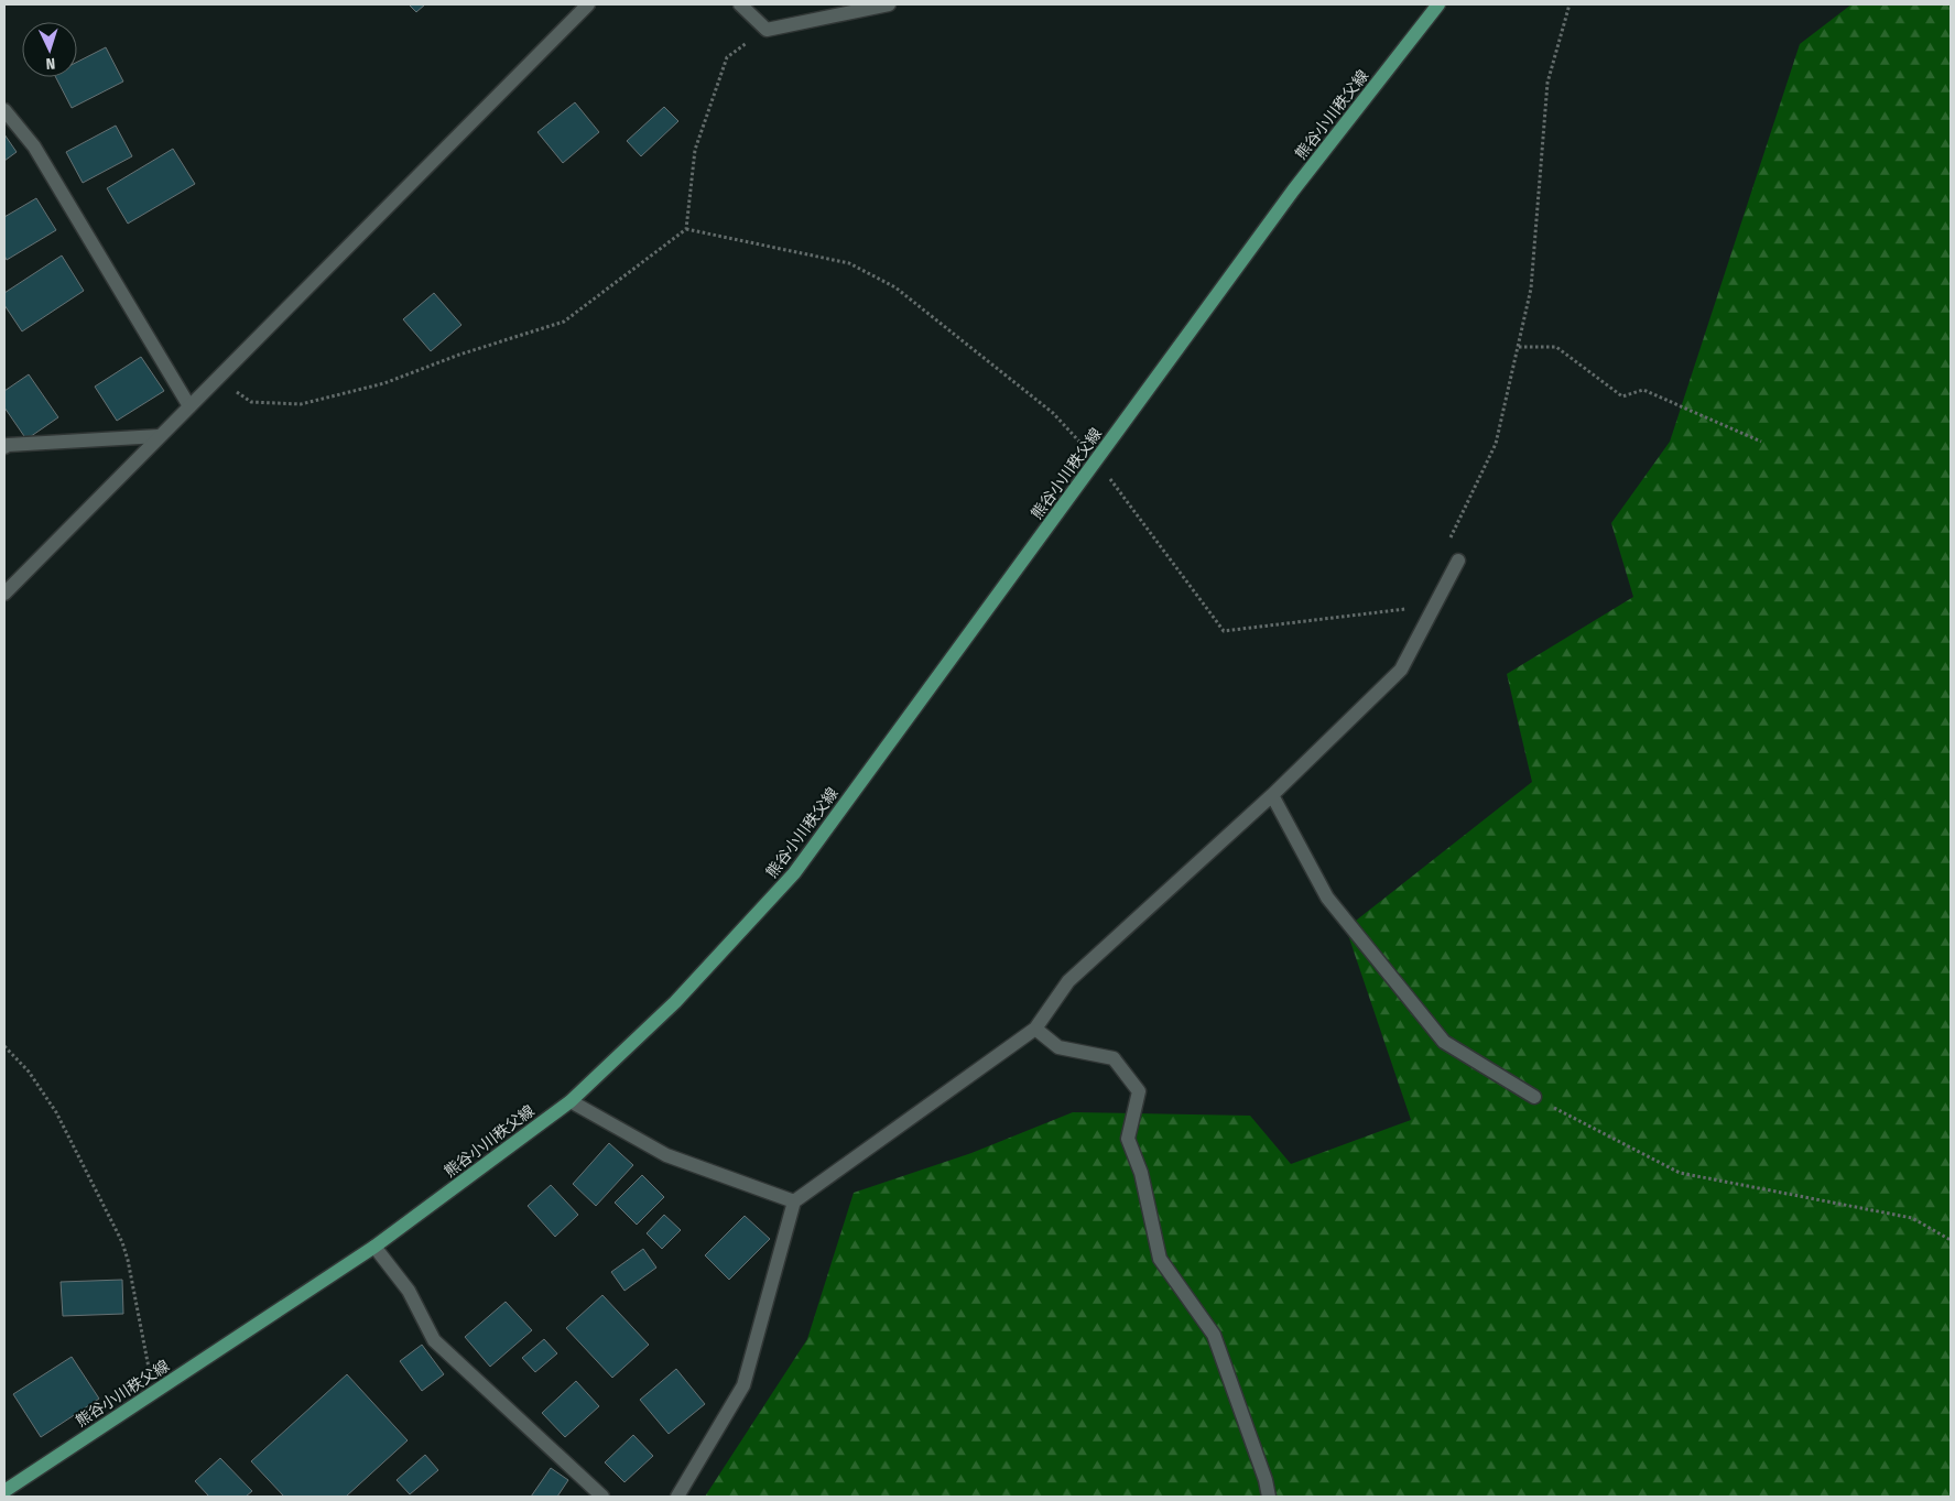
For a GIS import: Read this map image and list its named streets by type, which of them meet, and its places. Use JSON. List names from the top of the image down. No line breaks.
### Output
{"streets":{"main road":["熊谷小川秩父線"]},"north":"bottom"}
